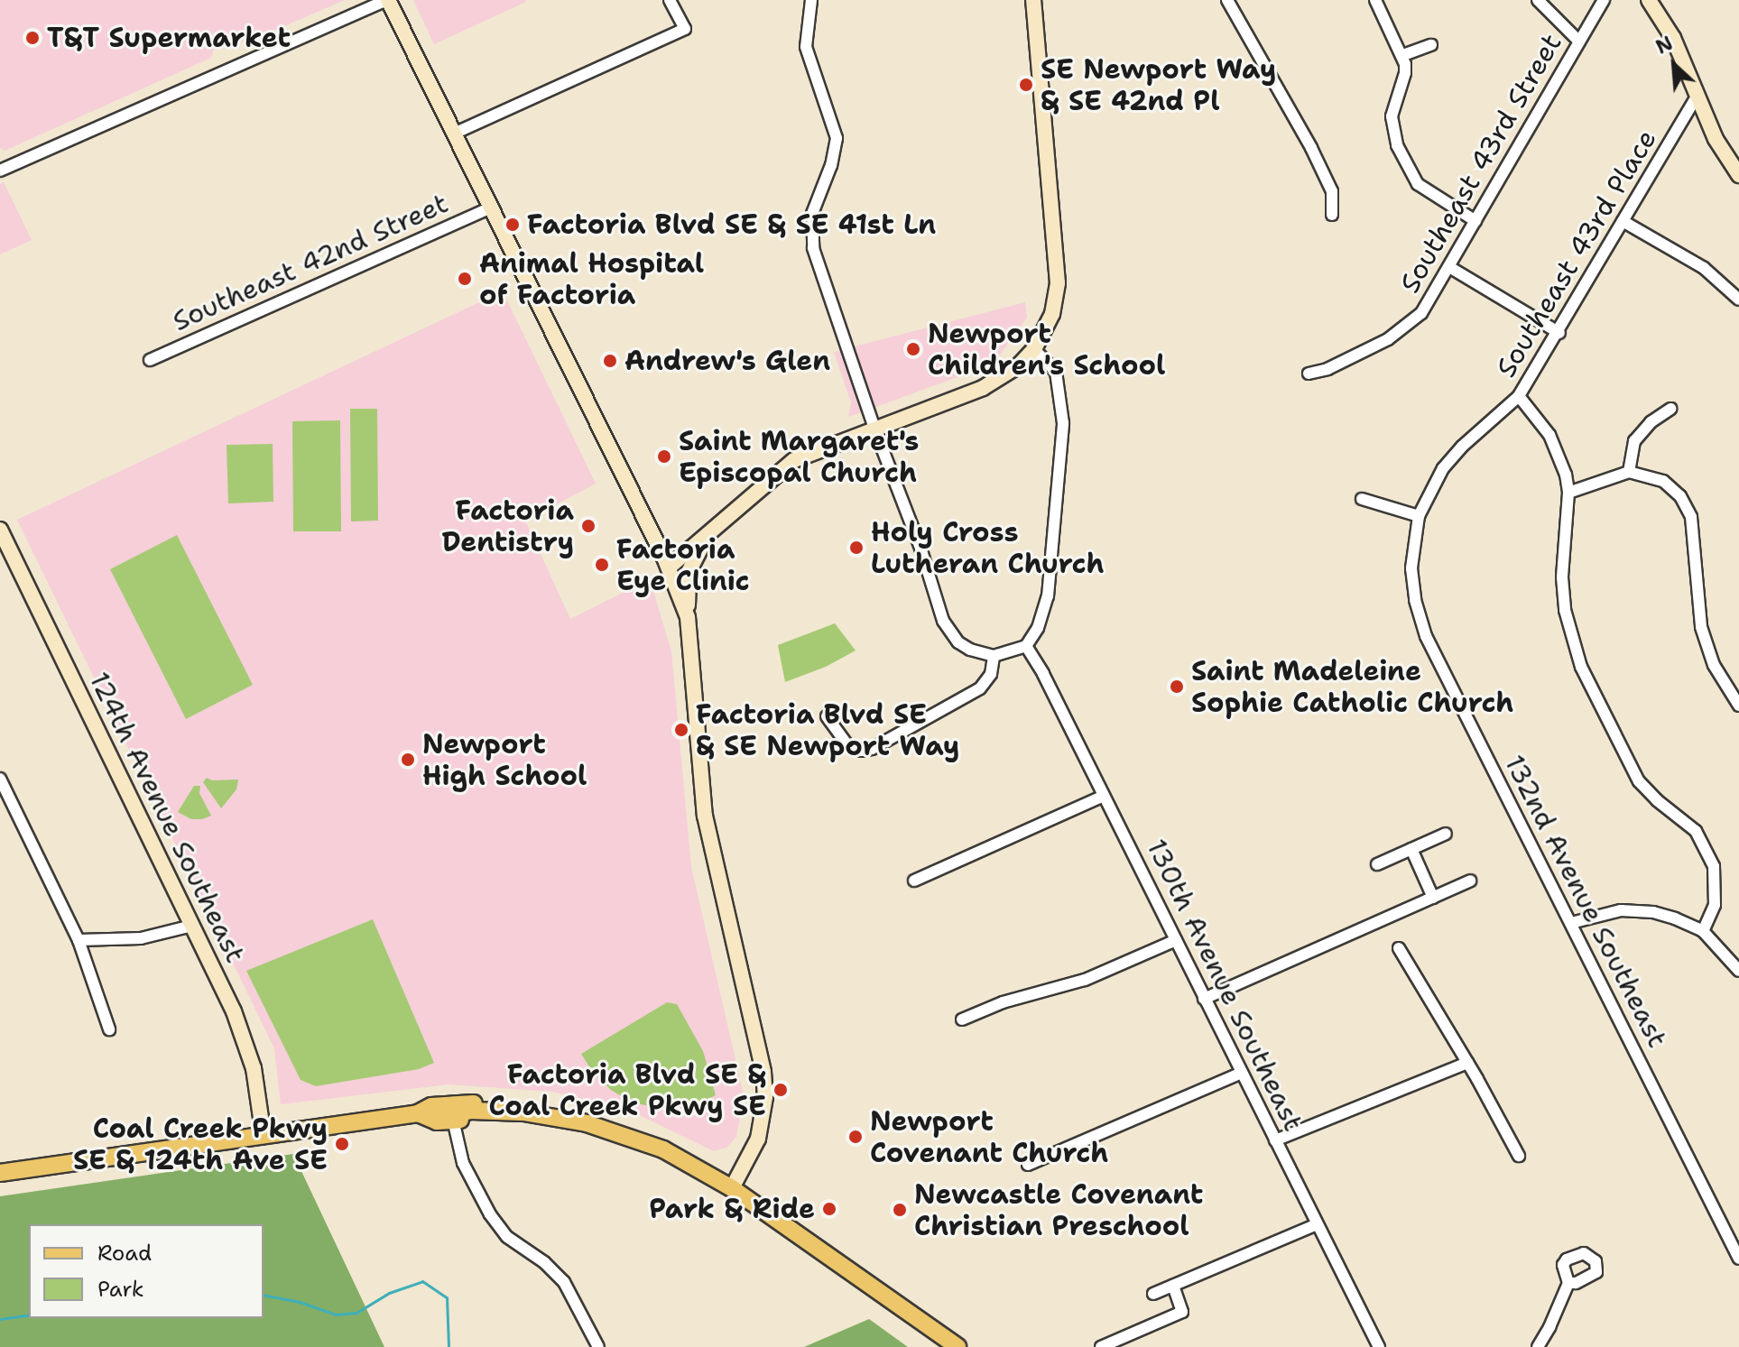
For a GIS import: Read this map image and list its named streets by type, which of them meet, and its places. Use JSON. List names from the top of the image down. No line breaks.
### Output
{"streets":{"main road":["124th Avenue Southeast"],"street":["Southeast 43rd Street","Southeast 43rd Place","Southeast 42nd Street","132nd Avenue Southeast","130th Avenue Southeast"]},"crossings":[["Southeast 43rd Place","132nd Avenue Southeast"]],"places":["T&T Supermarket","SE Newport Way & SE 42nd Pl","Factoria Blvd SE & SE 41st Ln","Animal Hospital of Factoria","Newport Children's School","Andrew's Glen","Saint Margaret's Episcopal Church","Factoria Dentistry","Holy Cross Lutheran Church","Factoria Eye Clinic","Saint Madeleine Sophie Catholic Church","Factoria Blvd SE & SE Newport Way","Newport High School","Factoria Blvd SE & Coal Creek Pkwy SE","Newport Covenant Church","Coal Creek Pkwy SE & 124th Ave SE","Park & Ride","Newcastle Covenant Christian Preschool"],"legend":["Road","Park"],"north":"top left"}
